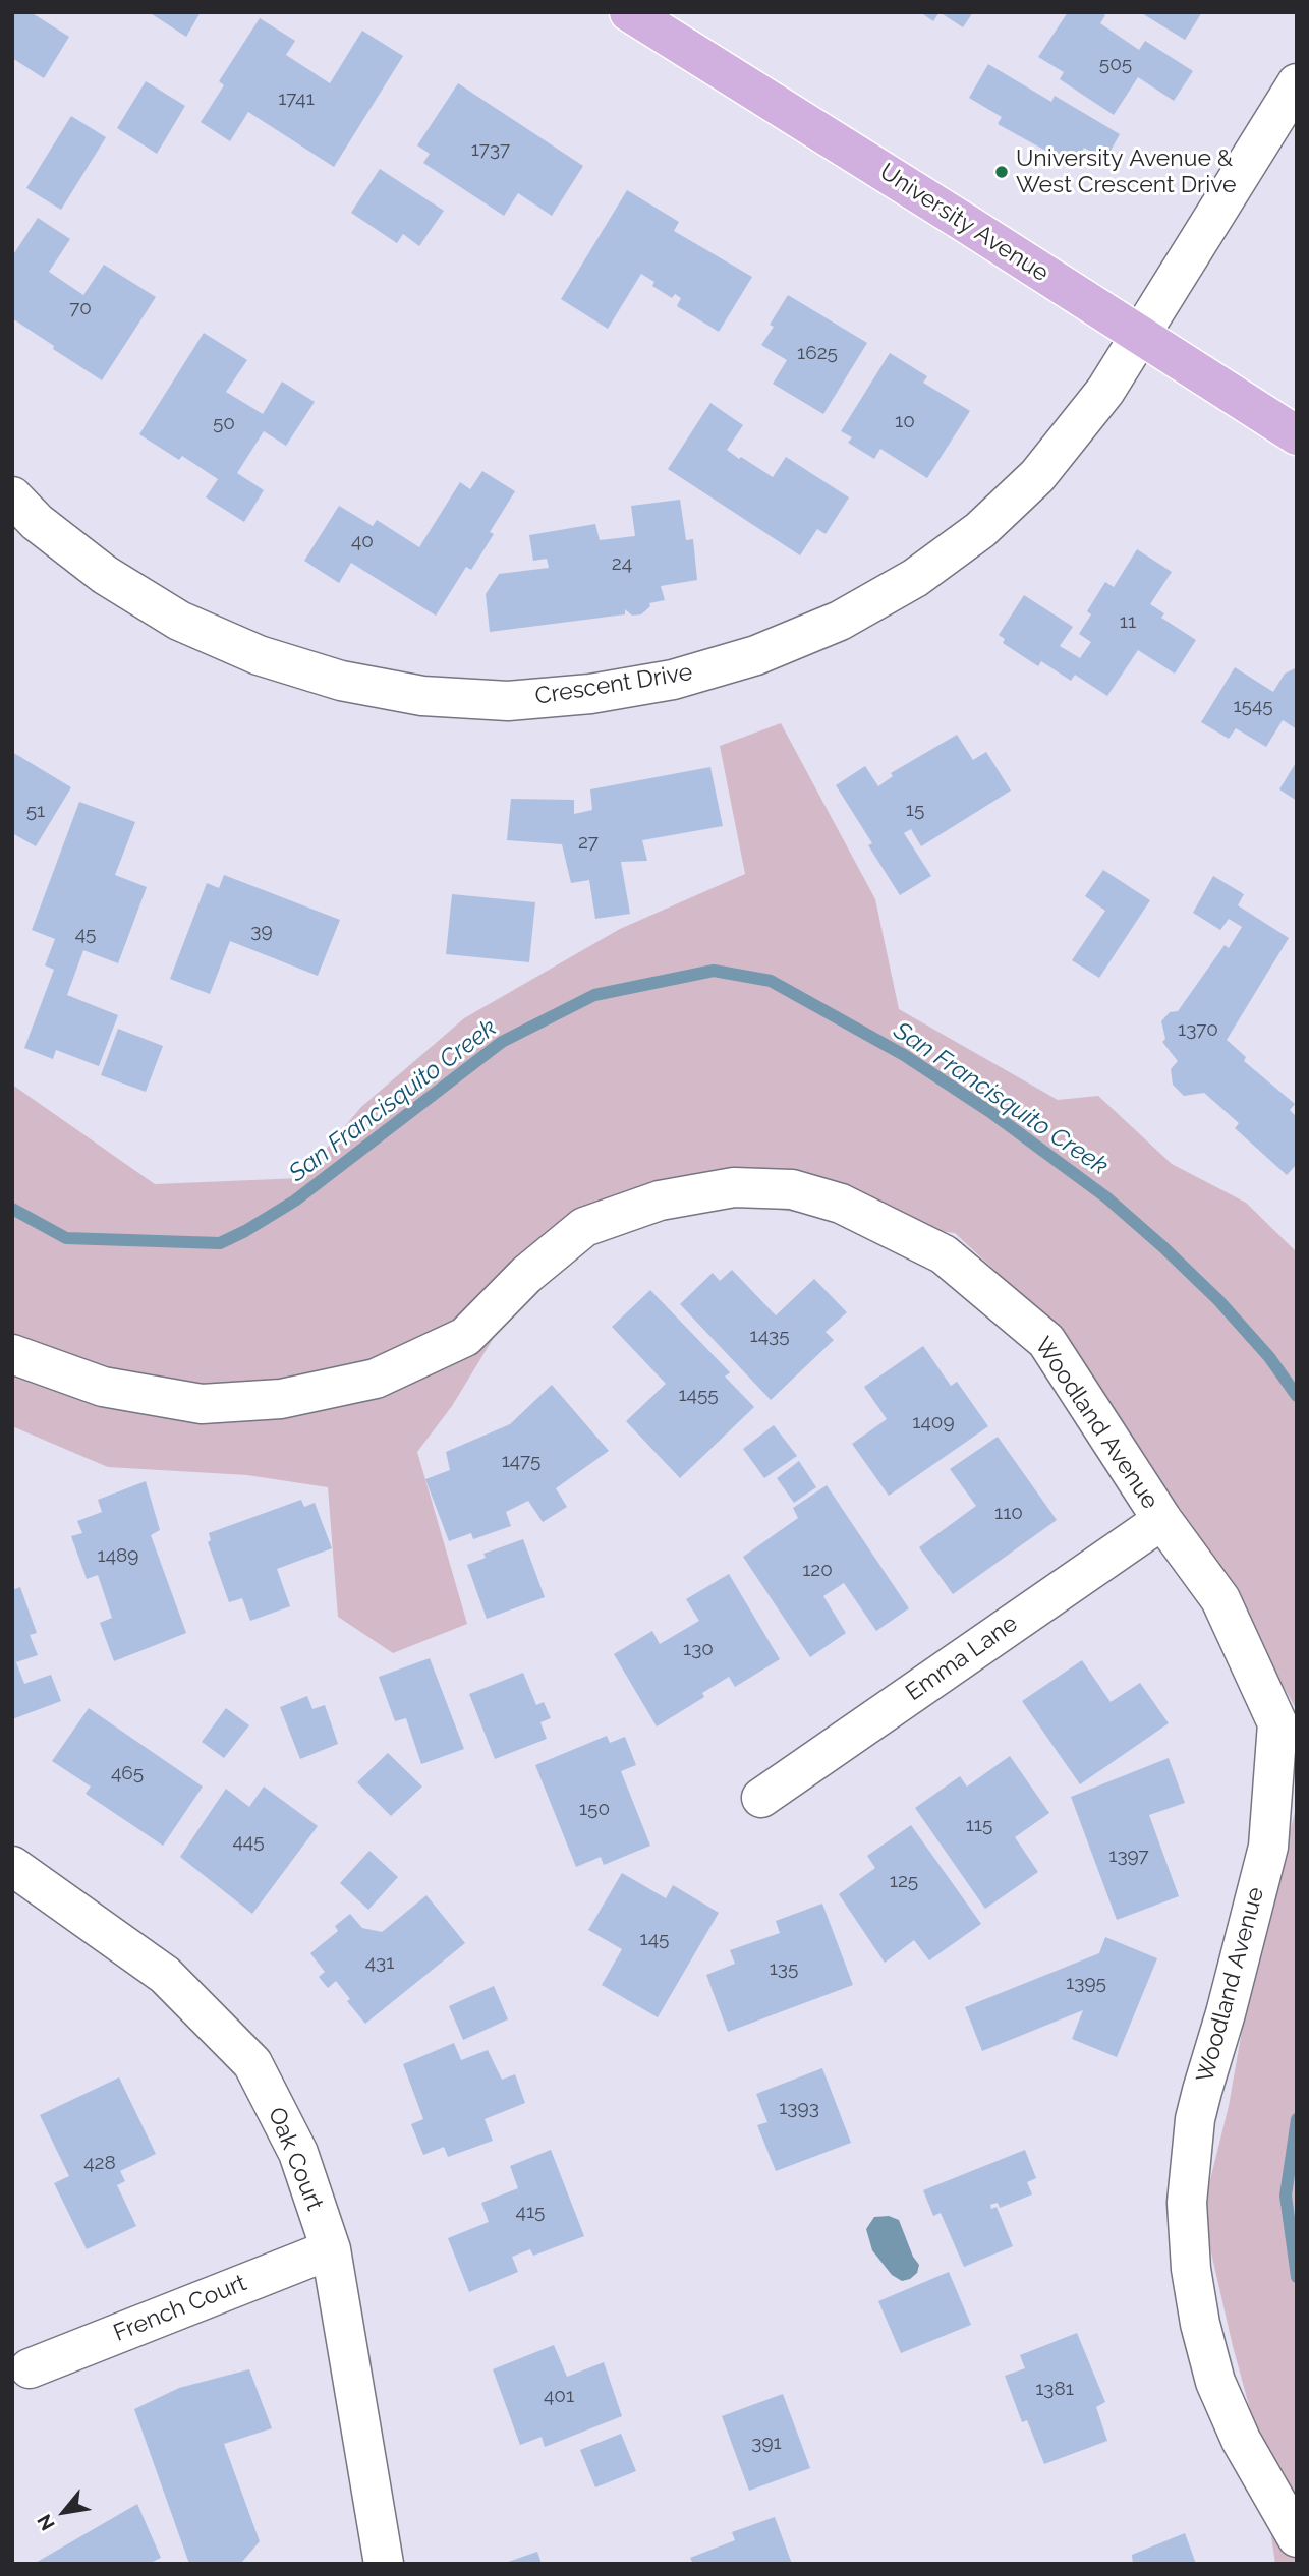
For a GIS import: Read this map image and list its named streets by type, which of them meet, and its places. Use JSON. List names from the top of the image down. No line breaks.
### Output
{"streets":{"main road":["University Avenue"],"street":["Crescent Drive","Woodland Avenue","Emma Lane","Oak Court","French Court"]},"crossings":[["University Avenue","Crescent Drive"],["Woodland Avenue","Emma Lane"],["Oak Court","French Court"]],"water":["San Francisquito Creek"],"places":["University Avenue & West Crescent Drive"],"house_numbers":["505","1741","1737","70","1625","10","50","40","24","11","1545","15","51","27","39","45","1370","1435","1455","1409","1475","110","1489","120","130","465","150","115","445","1397","125","145","431","135","1395","1393","428","415","1381","401","391"],"north":"bottom left"}
